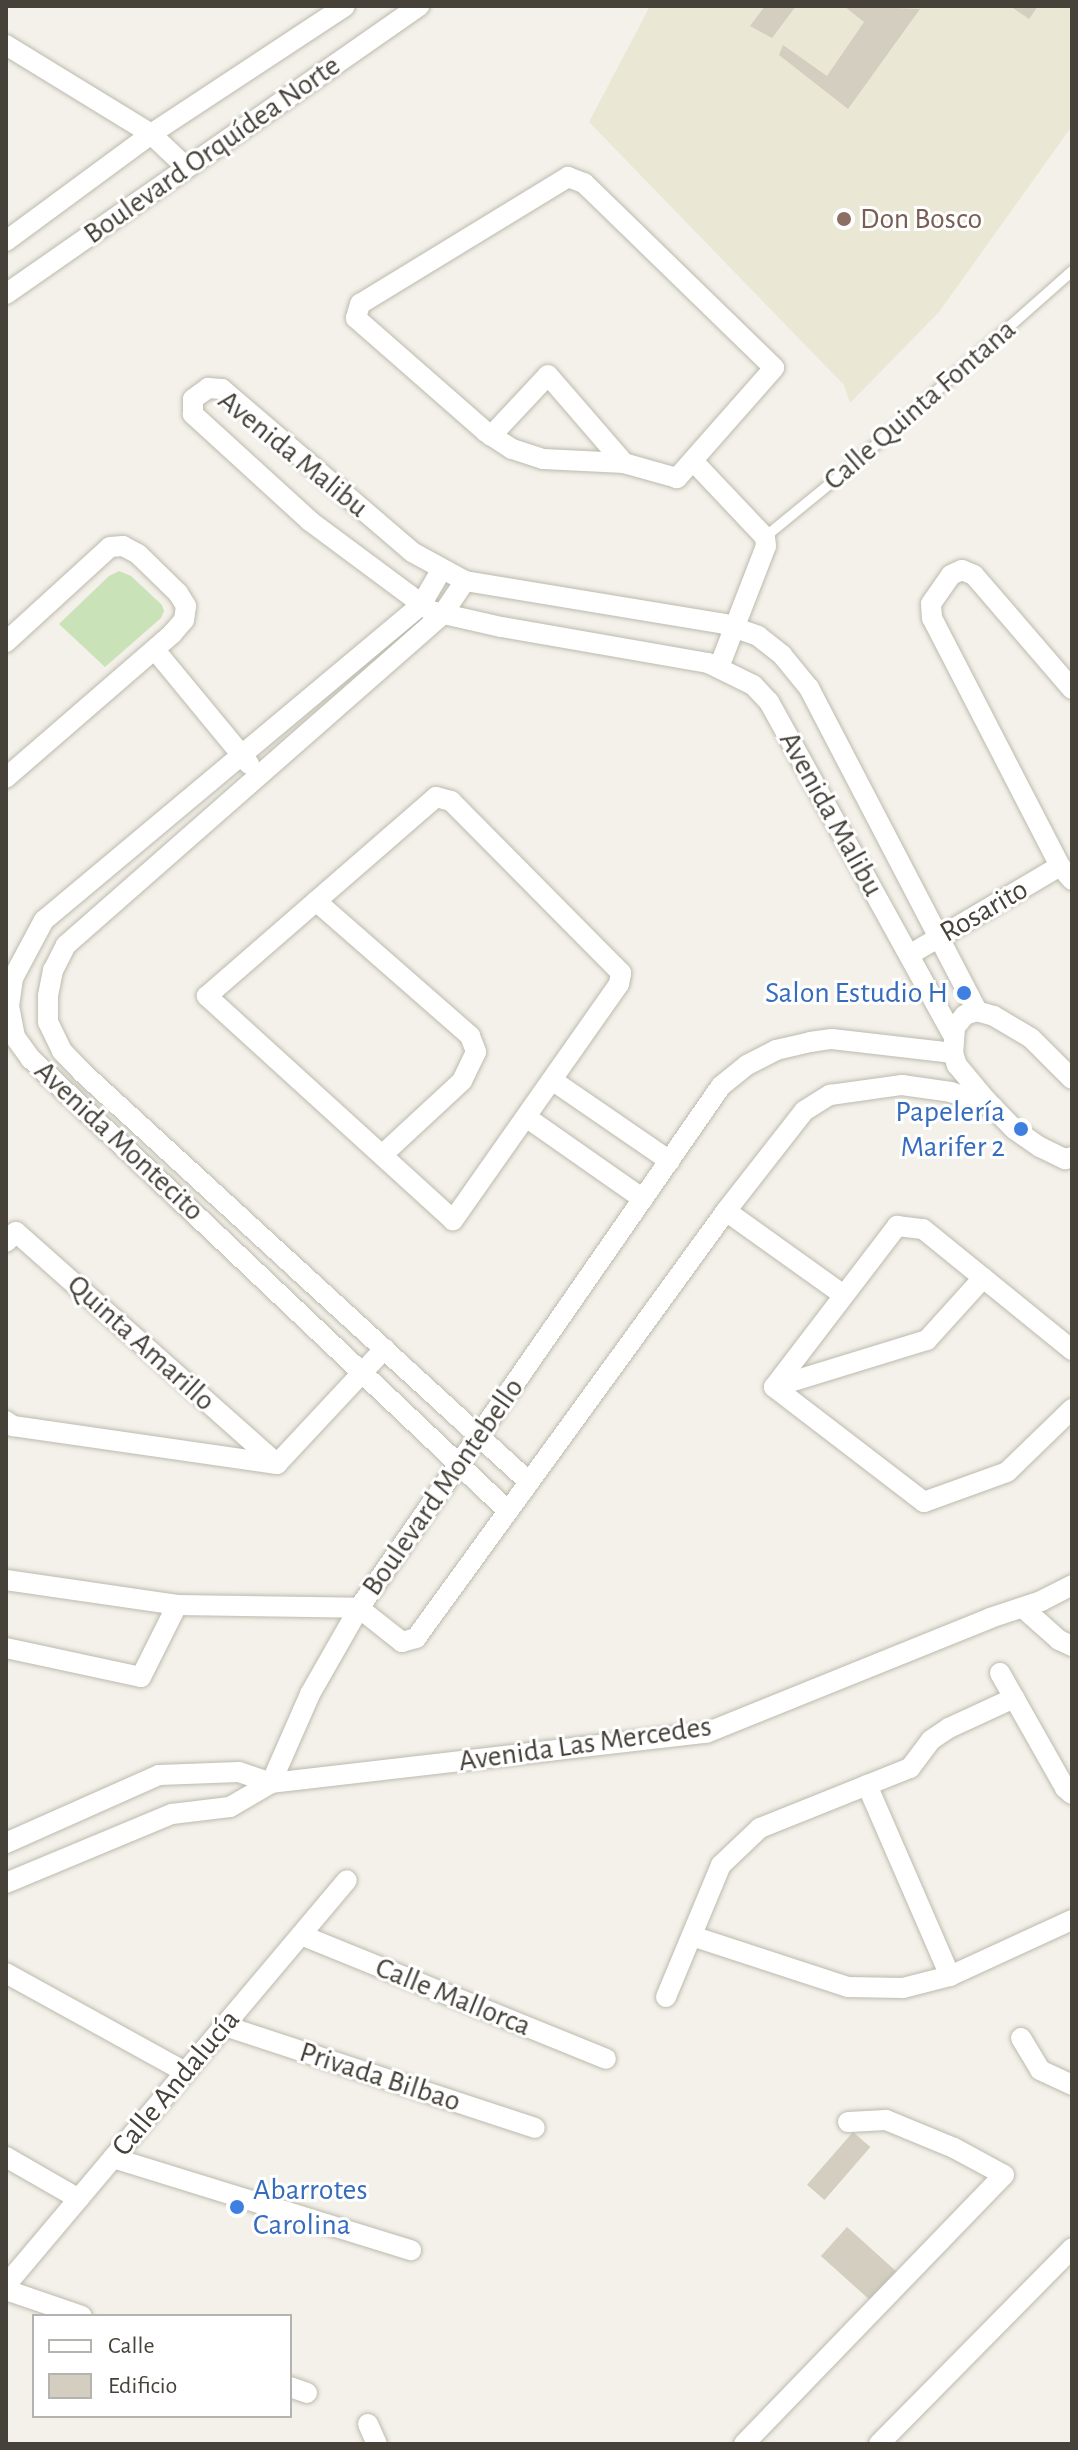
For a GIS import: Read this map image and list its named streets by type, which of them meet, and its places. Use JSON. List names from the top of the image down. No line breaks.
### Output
{"streets":{"street":["Boulevard Orquídea Norte","Avenida Malibu","Rosarito","Avenida Montecito","Quinta Amarillo","Boulevard Montebello","Avenida Las Mercedes","Calle Mallorca","Privada Bilbao","Calle Andalucía"],"lane":["Calle Quinta Fontana"]},"crossings":[["Avenida Malibu","Rosarito"],["Avenida Malibu","Avenida Montecito"],["Avenida Malibu","Boulevard Montebello"],["Avenida Montecito","Boulevard Montebello"],["Calle Mallorca","Calle Andalucía"],["Privada Bilbao","Calle Andalucía"]],"places":["Don Bosco","Salon Estudio H","Papelería Marifer 2","Abarrotes Carolina"],"legend":["Calle","Edificio"]}
